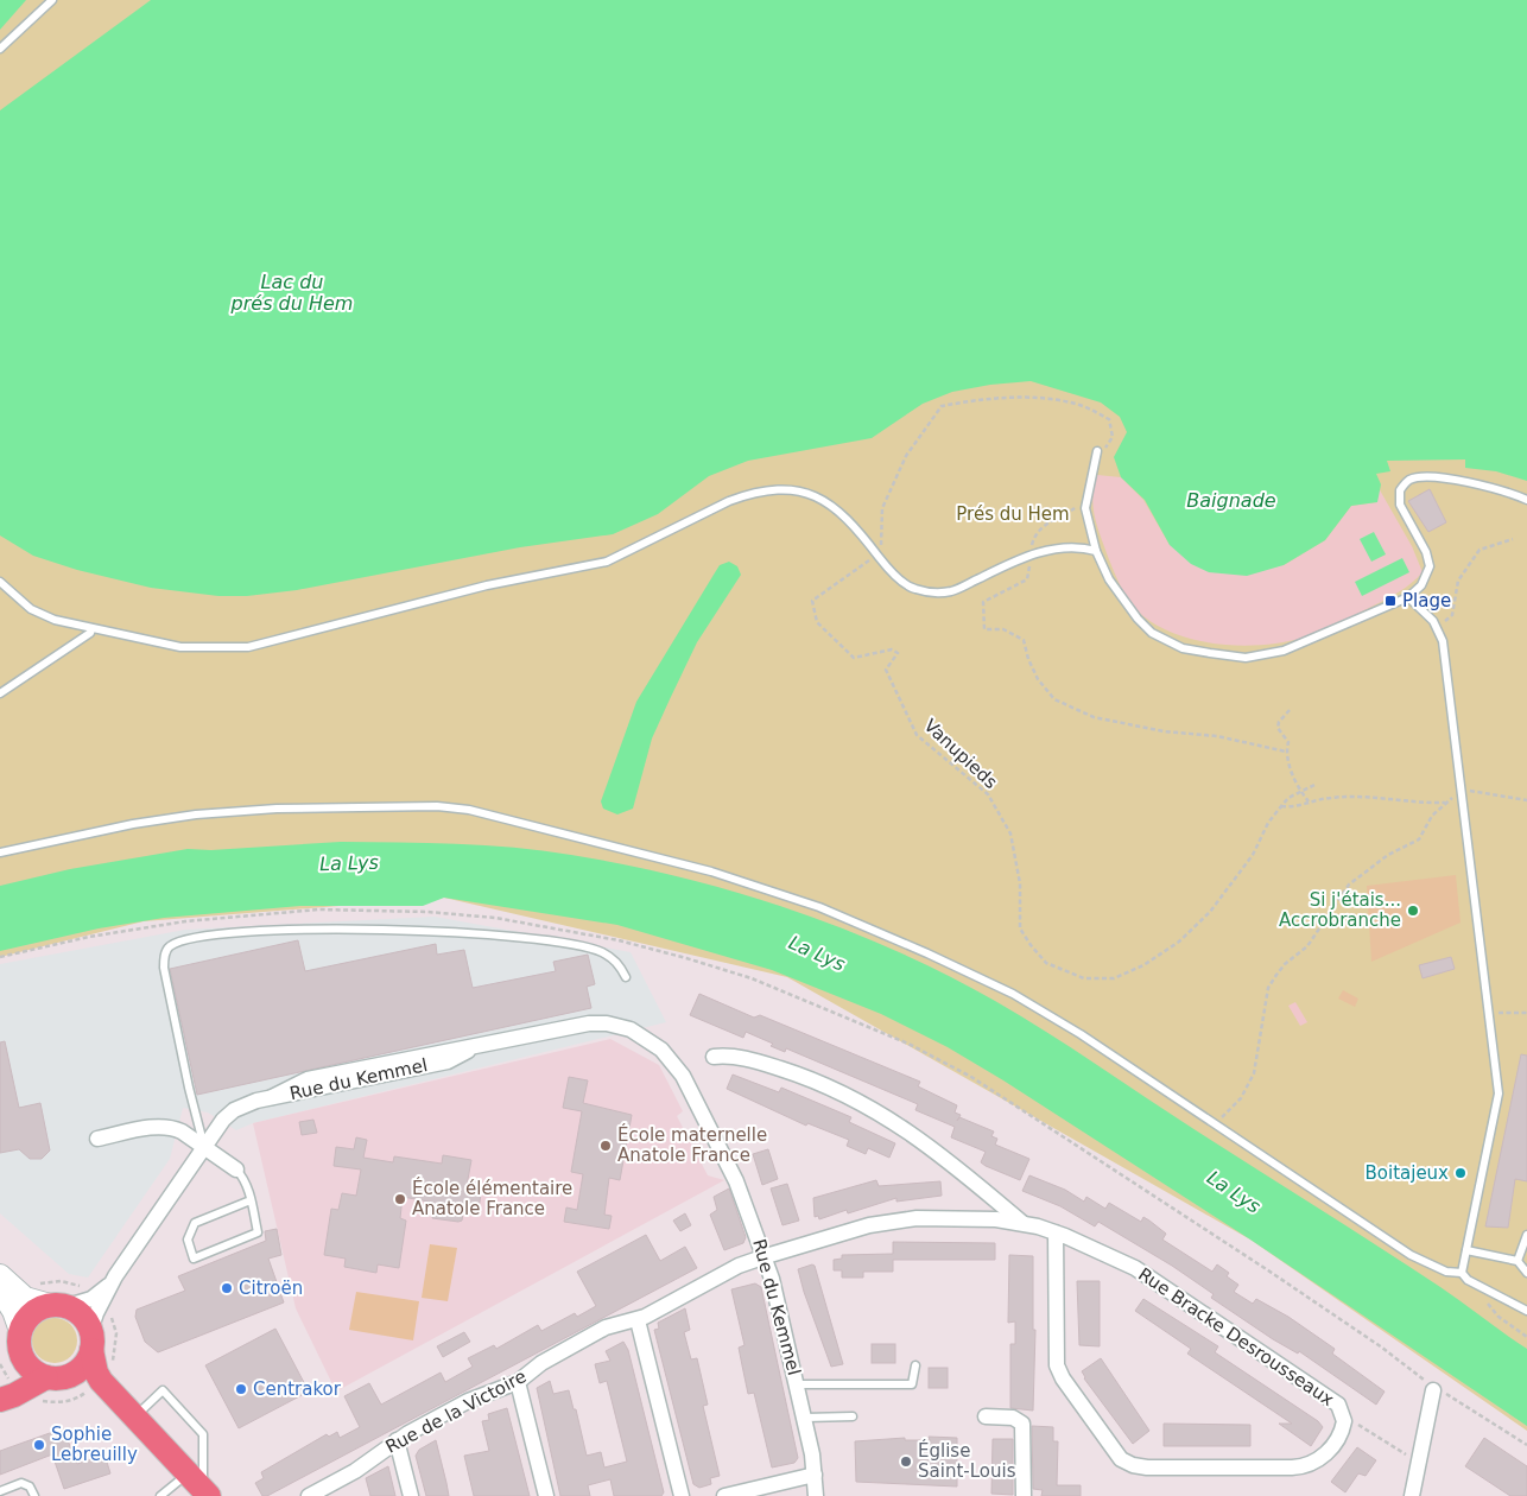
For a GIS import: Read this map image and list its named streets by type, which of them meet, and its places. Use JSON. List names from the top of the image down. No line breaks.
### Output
{"streets":{"street":["Rue du Kemmel","Rue Bracke Desrousseaux","Rue de la Victoire"],"path":["Vanupieds"]},"crossings":[["Rue du Kemmel","Rue Bracke Desrousseaux"],["Rue du Kemmel","Rue de la Victoire"],["Rue Bracke Desrousseaux","Rue de la Victoire"]],"water":["Lac du prés du Hem","Baignade","La Lys"],"parks":["Prés du Hem"],"places":{"transit":["Plage"],"other":["Si j'étais... Accrobranche","École maternelle Anatole France","Boitajeux","École élémentaire Anatole France","Citroën","Centrakor","Sophie Lebreuilly","Église Saint-Louis"]}}
